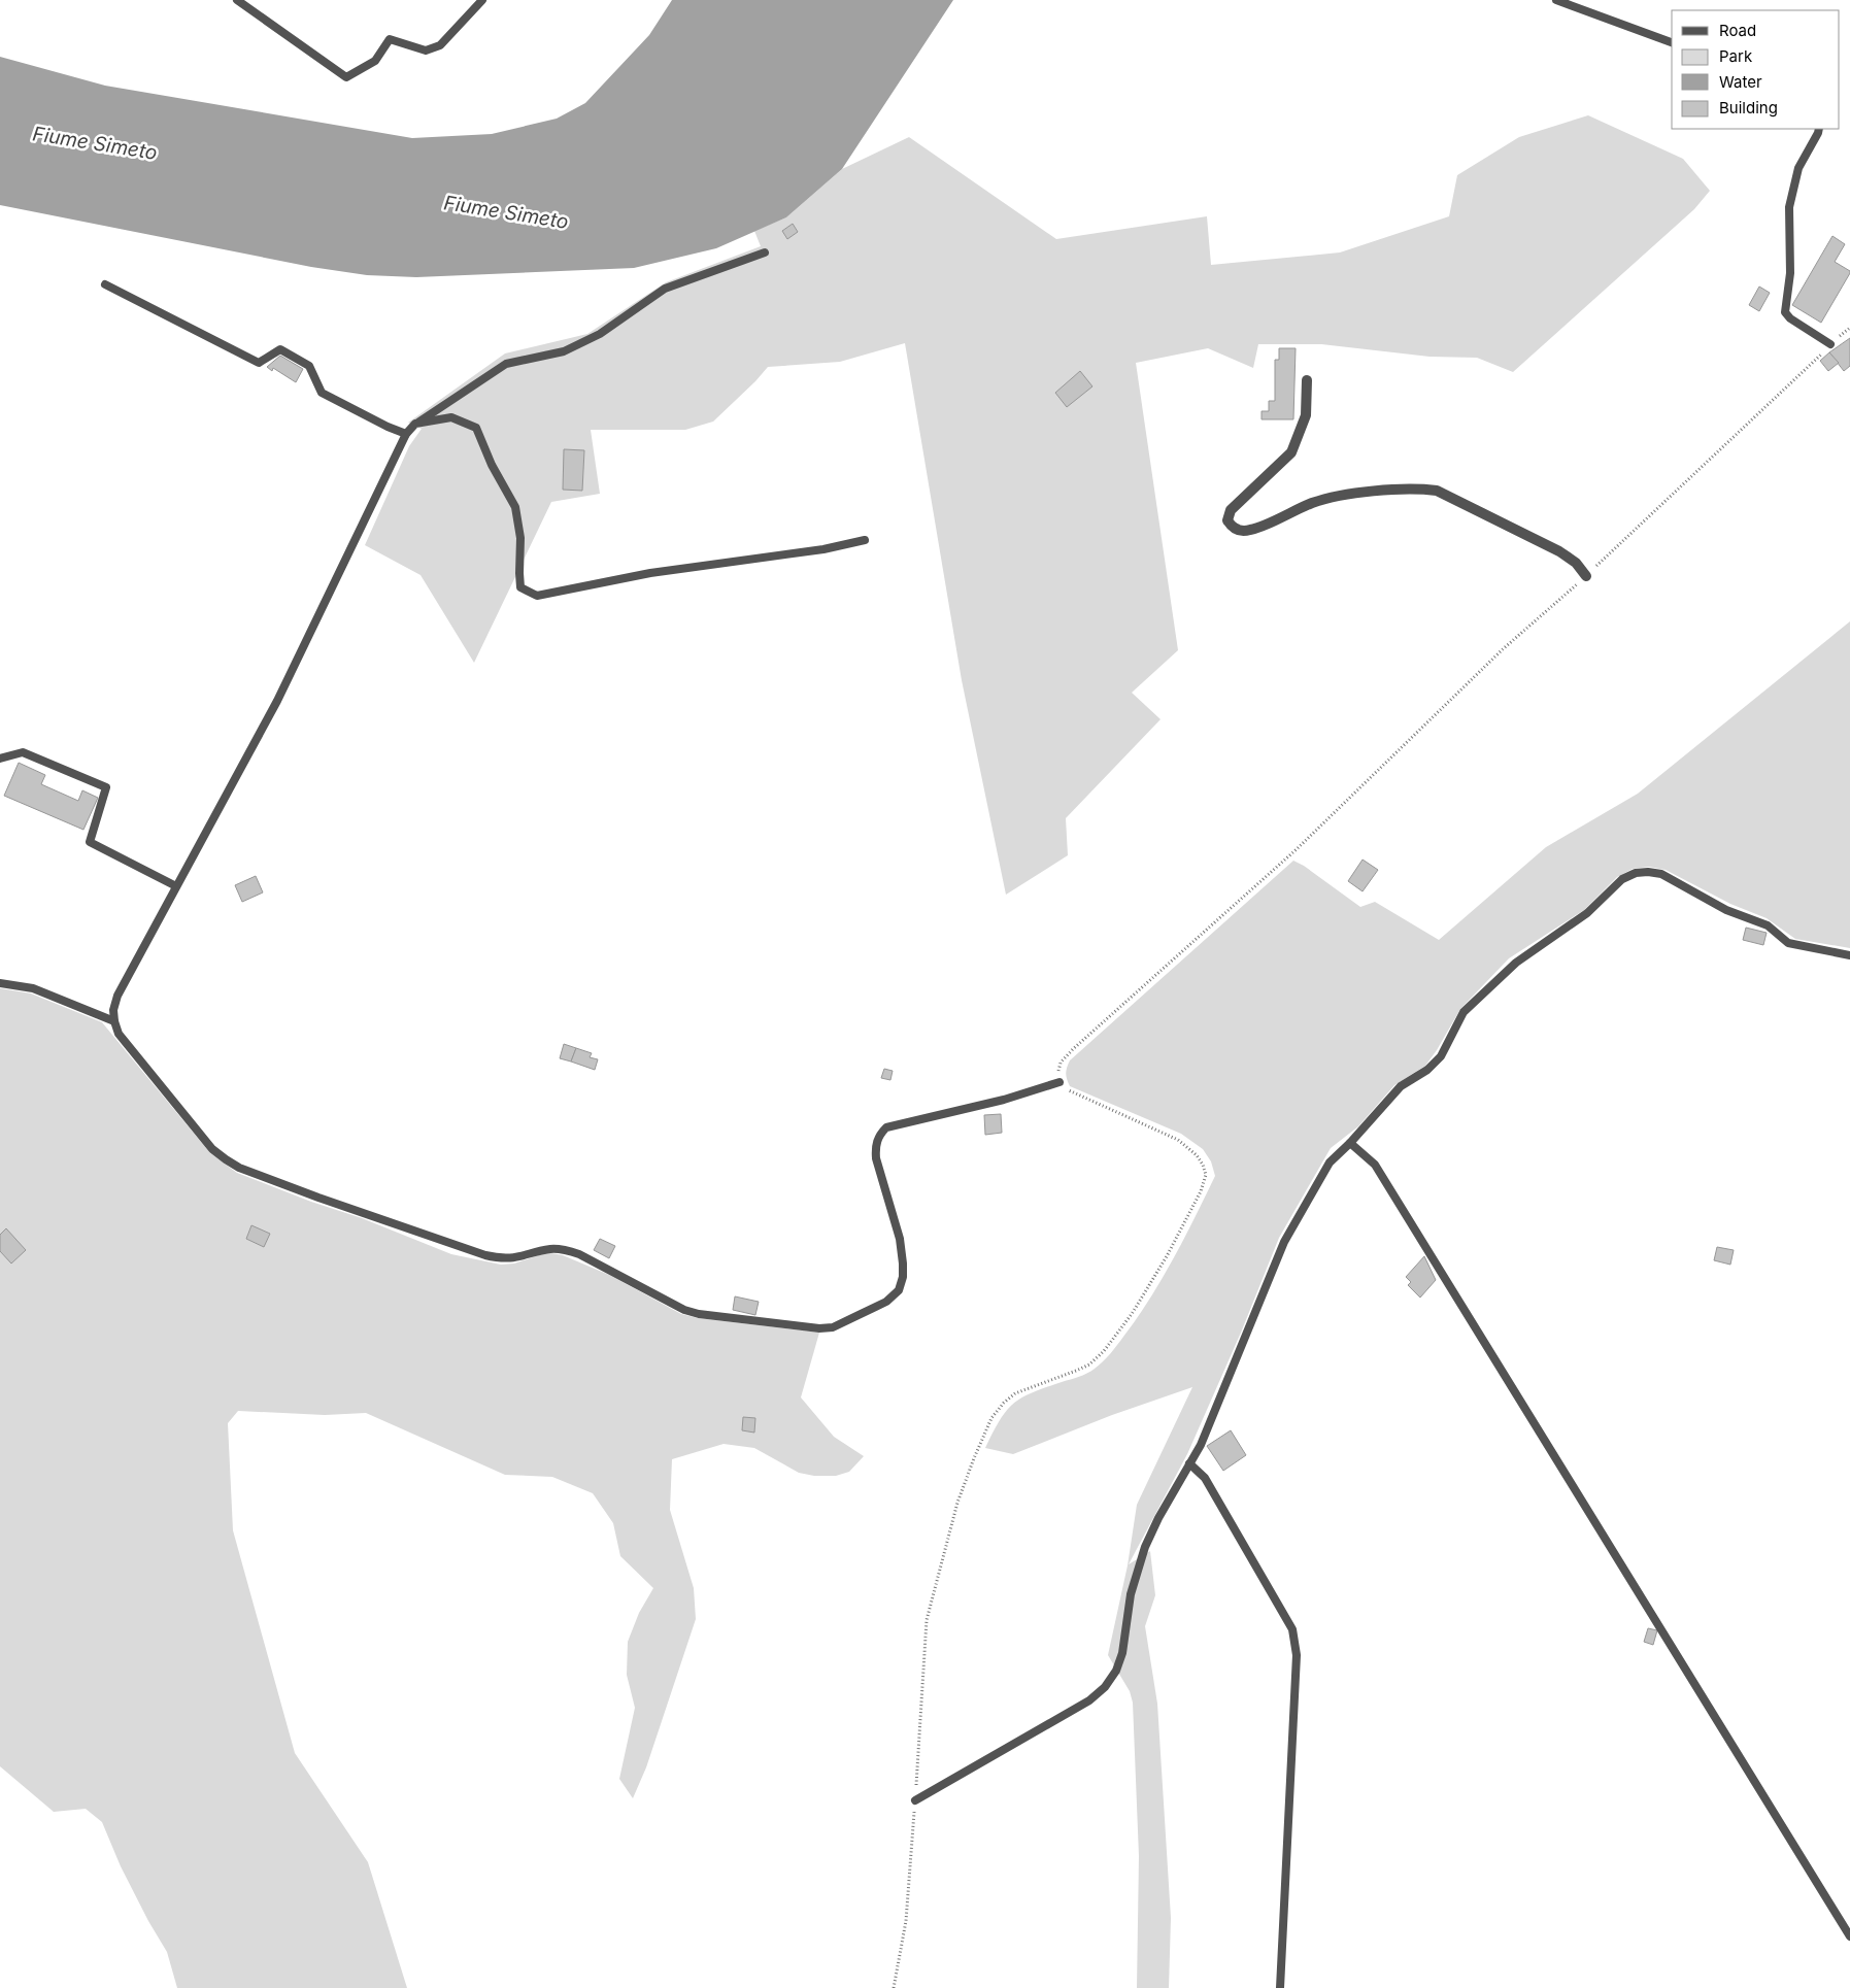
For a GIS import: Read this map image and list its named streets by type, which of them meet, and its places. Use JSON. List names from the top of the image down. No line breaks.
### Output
{"water":["Fiume Simeto"],"legend":["Road","Park","Water","Building"]}
